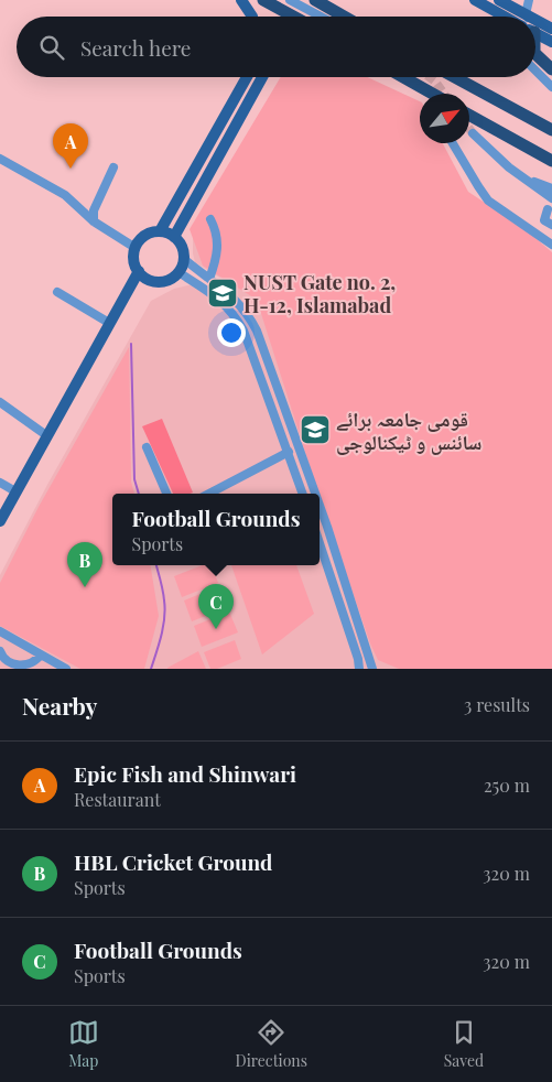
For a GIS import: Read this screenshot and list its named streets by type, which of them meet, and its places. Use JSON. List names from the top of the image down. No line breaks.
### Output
{"places":{"school or university":["NUST Gate no. 2, H-12, Islamabad","قومی جامعہ برائے سائنس و ٹیکنالوجی"]},"north":"top right","page":{"search":"Search here","pins":["A","B","C"],"popup":["Football Grounds","Sports"],"heading":["Nearby","3 results"],"list":[{"mark":"A","name":"Epic Fish and Shinwari","note":"Restaurant","value":"250 m"},{"mark":"B","name":"HBL Cricket Ground","note":"Sports","value":"320 m"},{"mark":"C","name":"Football Grounds","note":"Sports","value":"320 m"}],"nav":["Map","Directions","Saved"]}}
